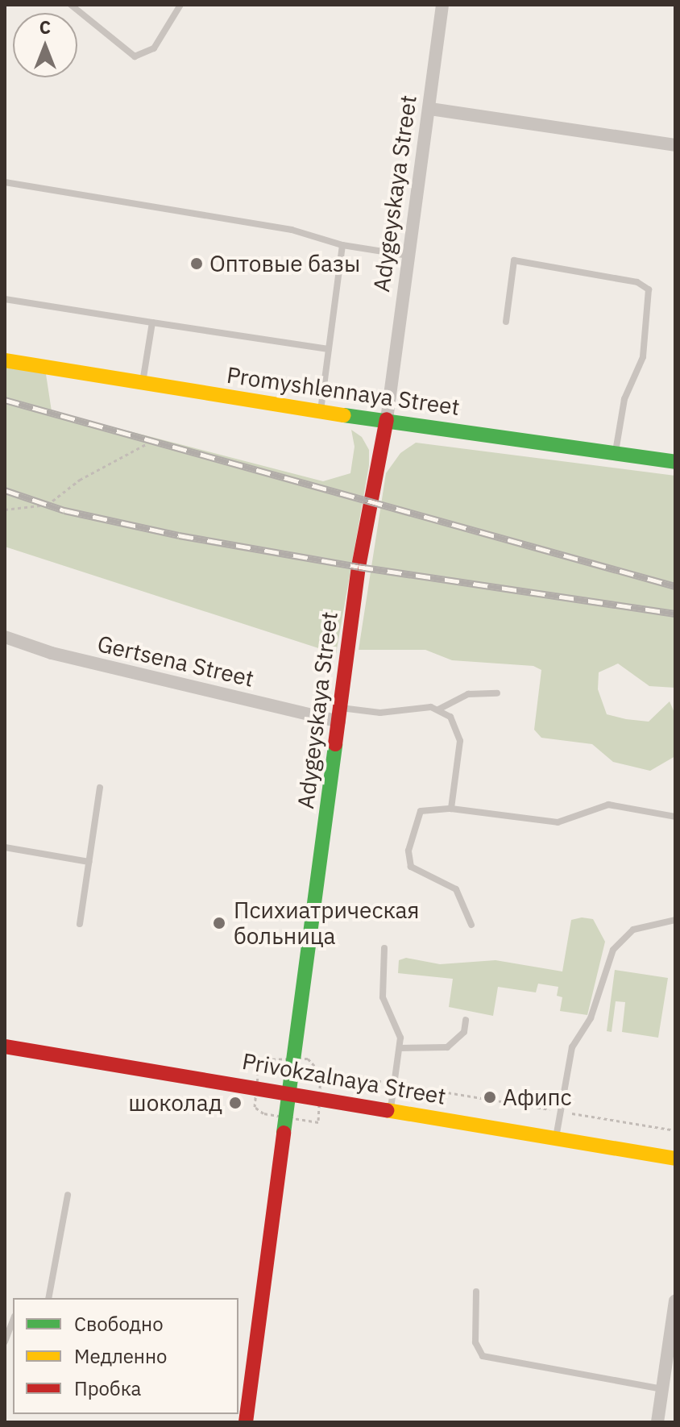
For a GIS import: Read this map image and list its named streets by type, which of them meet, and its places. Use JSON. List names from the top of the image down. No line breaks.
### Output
{"streets":{"main road":["Adygeyskaya Street","Promyshlennaya Street","Privokzalnaya Street"],"street":["Gertsena Street"]},"crossings":[["Adygeyskaya Street","Promyshlennaya Street"],["Adygeyskaya Street","Gertsena Street"],["Adygeyskaya Street","Privokzalnaya Street"]],"places":["Оптовые базы","Психиатрическая больница","Афипс","шоколад"],"legend":["Свободно","Медленно","Пробка"],"north":"top"}
